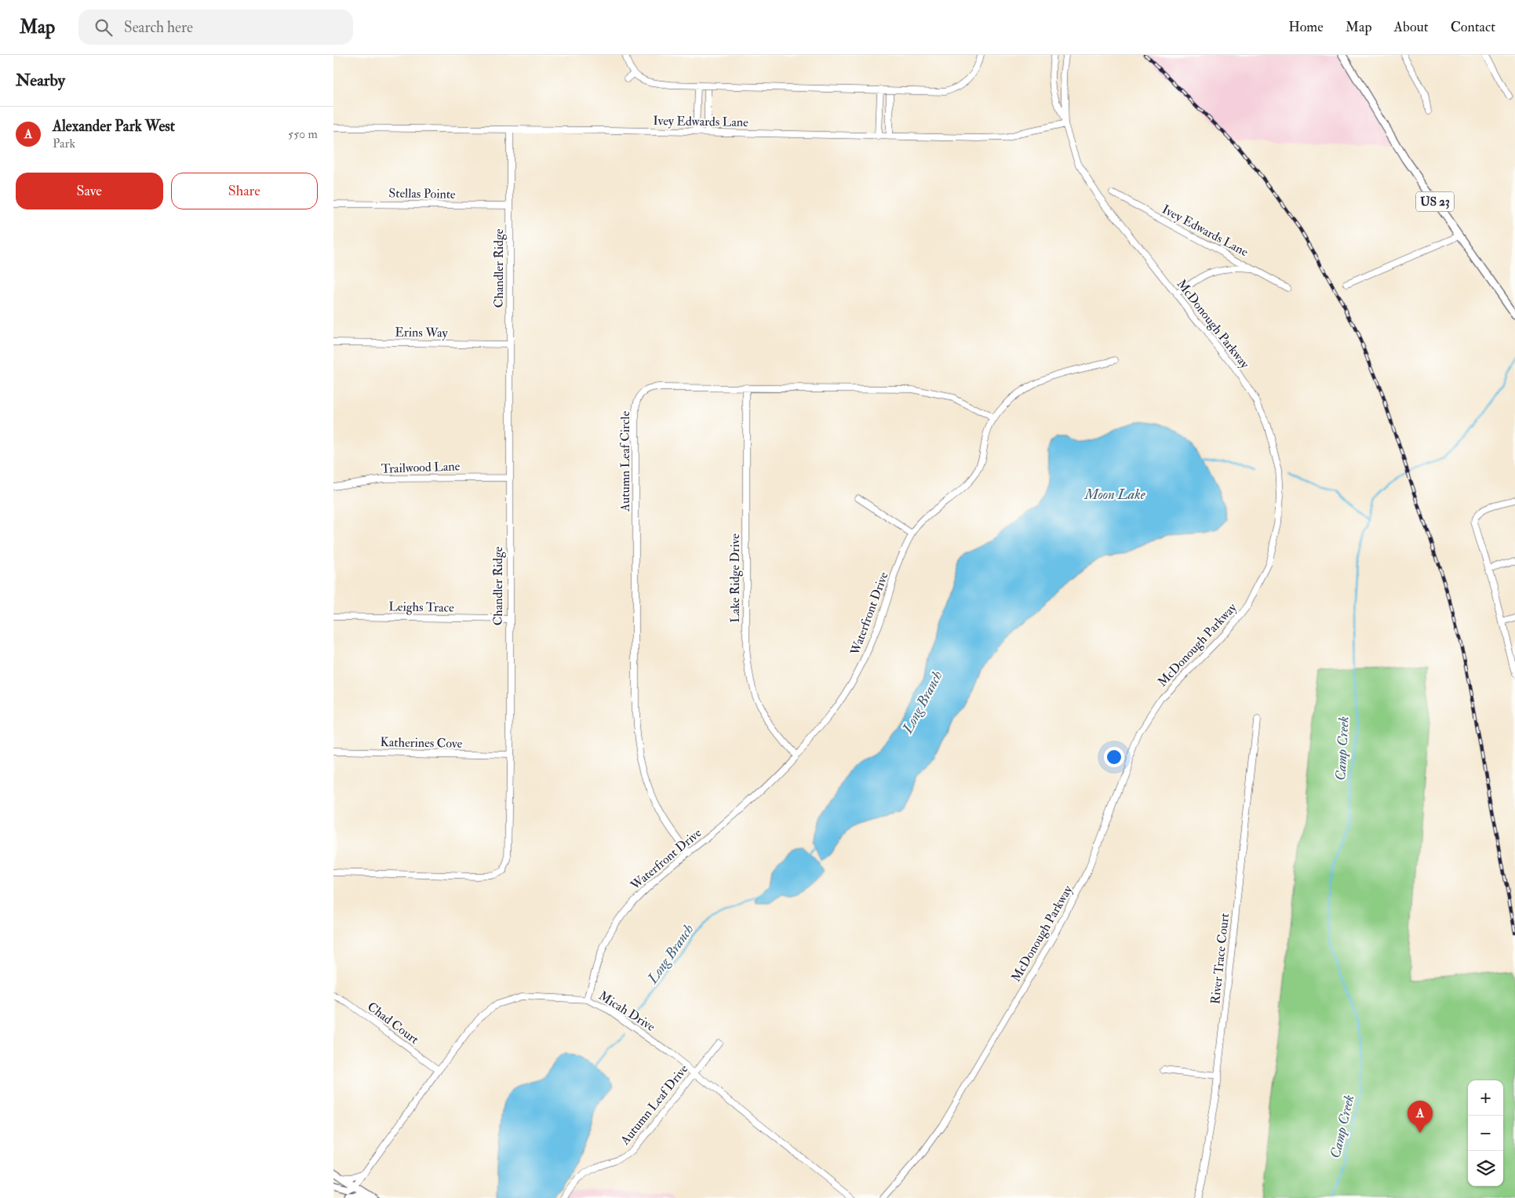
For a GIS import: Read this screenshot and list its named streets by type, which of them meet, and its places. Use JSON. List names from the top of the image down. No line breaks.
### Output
{"streets":{"main road":["US 23"],"street":["Ivey Edwards Lane","Stellas Pointe","Chandler Ridge","McDonough Parkway","Erins Way","Autumn Leaf Circle","Trailwood Lane","Lake Ridge Drive","Leighs Trace","Waterfront Drive","Katherines Cove","River Trace Court","Micah Drive","Chad Court","Autumn Leaf Drive"]},"crossings":[["Ivey Edwards Lane","Chandler Ridge"],["Ivey Edwards Lane","McDonough Parkway"],["Stellas Pointe","Chandler Ridge"],["Chandler Ridge","Erins Way"],["Chandler Ridge","Trailwood Lane"],["Chandler Ridge","Leighs Trace"],["Chandler Ridge","Katherines Cove"],["Autumn Leaf Circle","Lake Ridge Drive"],["Autumn Leaf Circle","Waterfront Drive"],["Lake Ridge Drive","Waterfront Drive"],["Waterfront Drive","Micah Drive"],["Micah Drive","Chad Court"],["Micah Drive","Autumn Leaf Drive"]],"water":["Moon Lake","Long Branch","Camp Creek"],"page":{"header":"Map","search":"Search here","nav":["Home","Map","About","Contact"],"heading":"Nearby","list":[{"mark":"A","name":"Alexander Park West","note":"Park","value":"550 m"}],"buttons":["Save","Share"],"map_buttons":["+","−"],"pins":"A"}}
